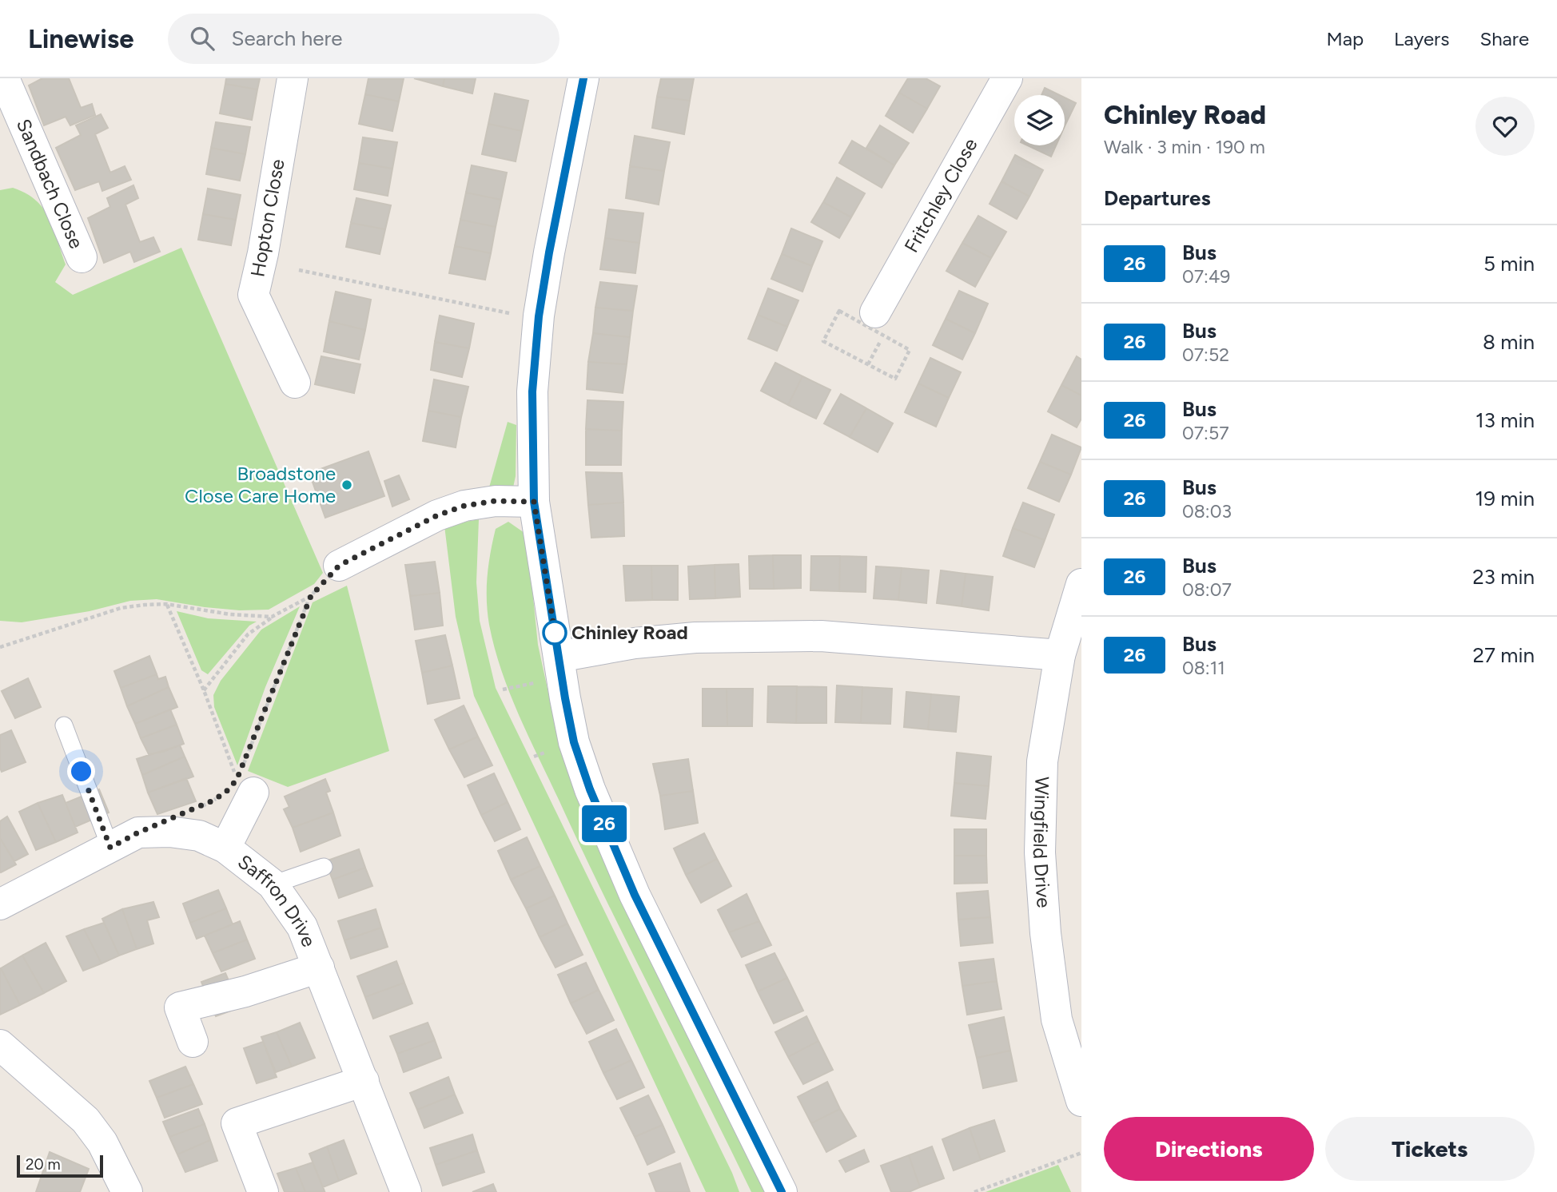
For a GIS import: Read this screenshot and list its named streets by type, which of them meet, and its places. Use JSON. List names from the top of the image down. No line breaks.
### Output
{"streets":{"street":["Sandbach Close","Fritchley Close","Hopton Close","Wingfield Drive","Saffron Drive"]},"places":["Broadstone Close Care Home","Chinley Road"],"lines":["bus line 26"],"scale_bar":"20 m","page":{"header":"Linewise","search":"Search here","nav":["Map","Layers","Share"],"on_map":"26","heading":[["Chinley Road","Walk · 3 min · 190 m"],"Departures"],"list":[{"mark":"26","name":"Bus","note":"07:49","value":"5 min"},{"mark":"26","name":"Bus","note":"07:52","value":"8 min"},{"mark":"26","name":"Bus","note":"07:57","value":"13 min"},{"mark":"26","name":"Bus","note":"08:03","value":"19 min"},{"mark":"26","name":"Bus","note":"08:07","value":"23 min"},{"mark":"26","name":"Bus","note":"08:11","value":"27 min"}],"buttons":["Directions","Tickets"],"scale":"20 m"}}
